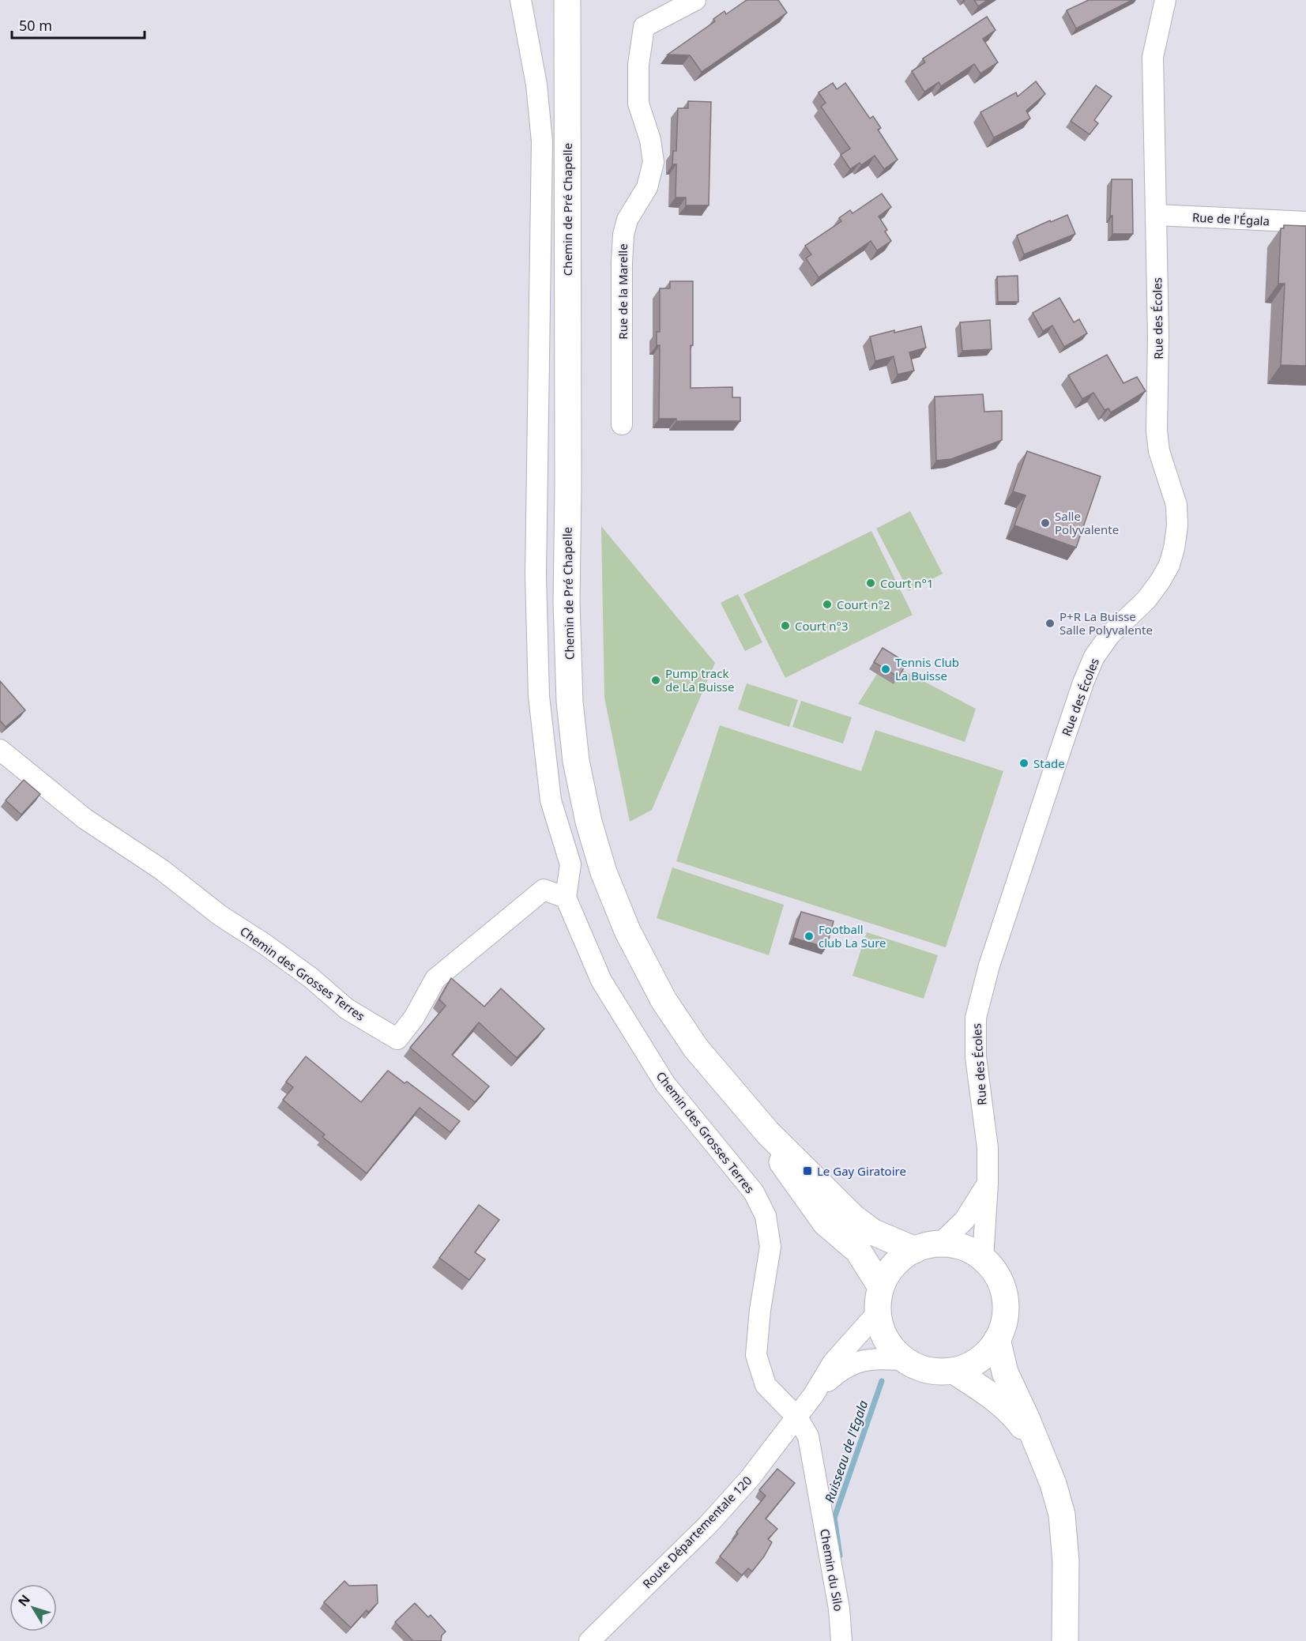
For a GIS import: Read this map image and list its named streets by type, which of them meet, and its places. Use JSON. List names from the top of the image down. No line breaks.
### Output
{"streets":{"main road":["Chemin de Pré Chapelle"],"street":["Rue de l'Égala","Rue de la Marelle","Rue des Écoles","Chemin des Grosses Terres","Route Départementale 120","Chemin du Silo"]},"crossings":[["Chemin de Pré Chapelle","Rue des Écoles"],["Rue de l'Égala","Rue des Écoles"],["Chemin des Grosses Terres","Route Départementale 120"],["Chemin des Grosses Terres","Chemin du Silo"],["Route Départementale 120","Chemin du Silo"]],"water":["Ruisseau de l'Egala"],"places":{"other":["Salle Polyvalente","Court n°1","Court n°2","P+R La Buisse Salle Polyvalente","Court n°3","Tennis Club La Buisse","Pump track de La Buisse","Stade","Football club La Sure"],"transit":["Le Gay Giratoire"]},"scale_bar":"50 m","north":"top left"}
